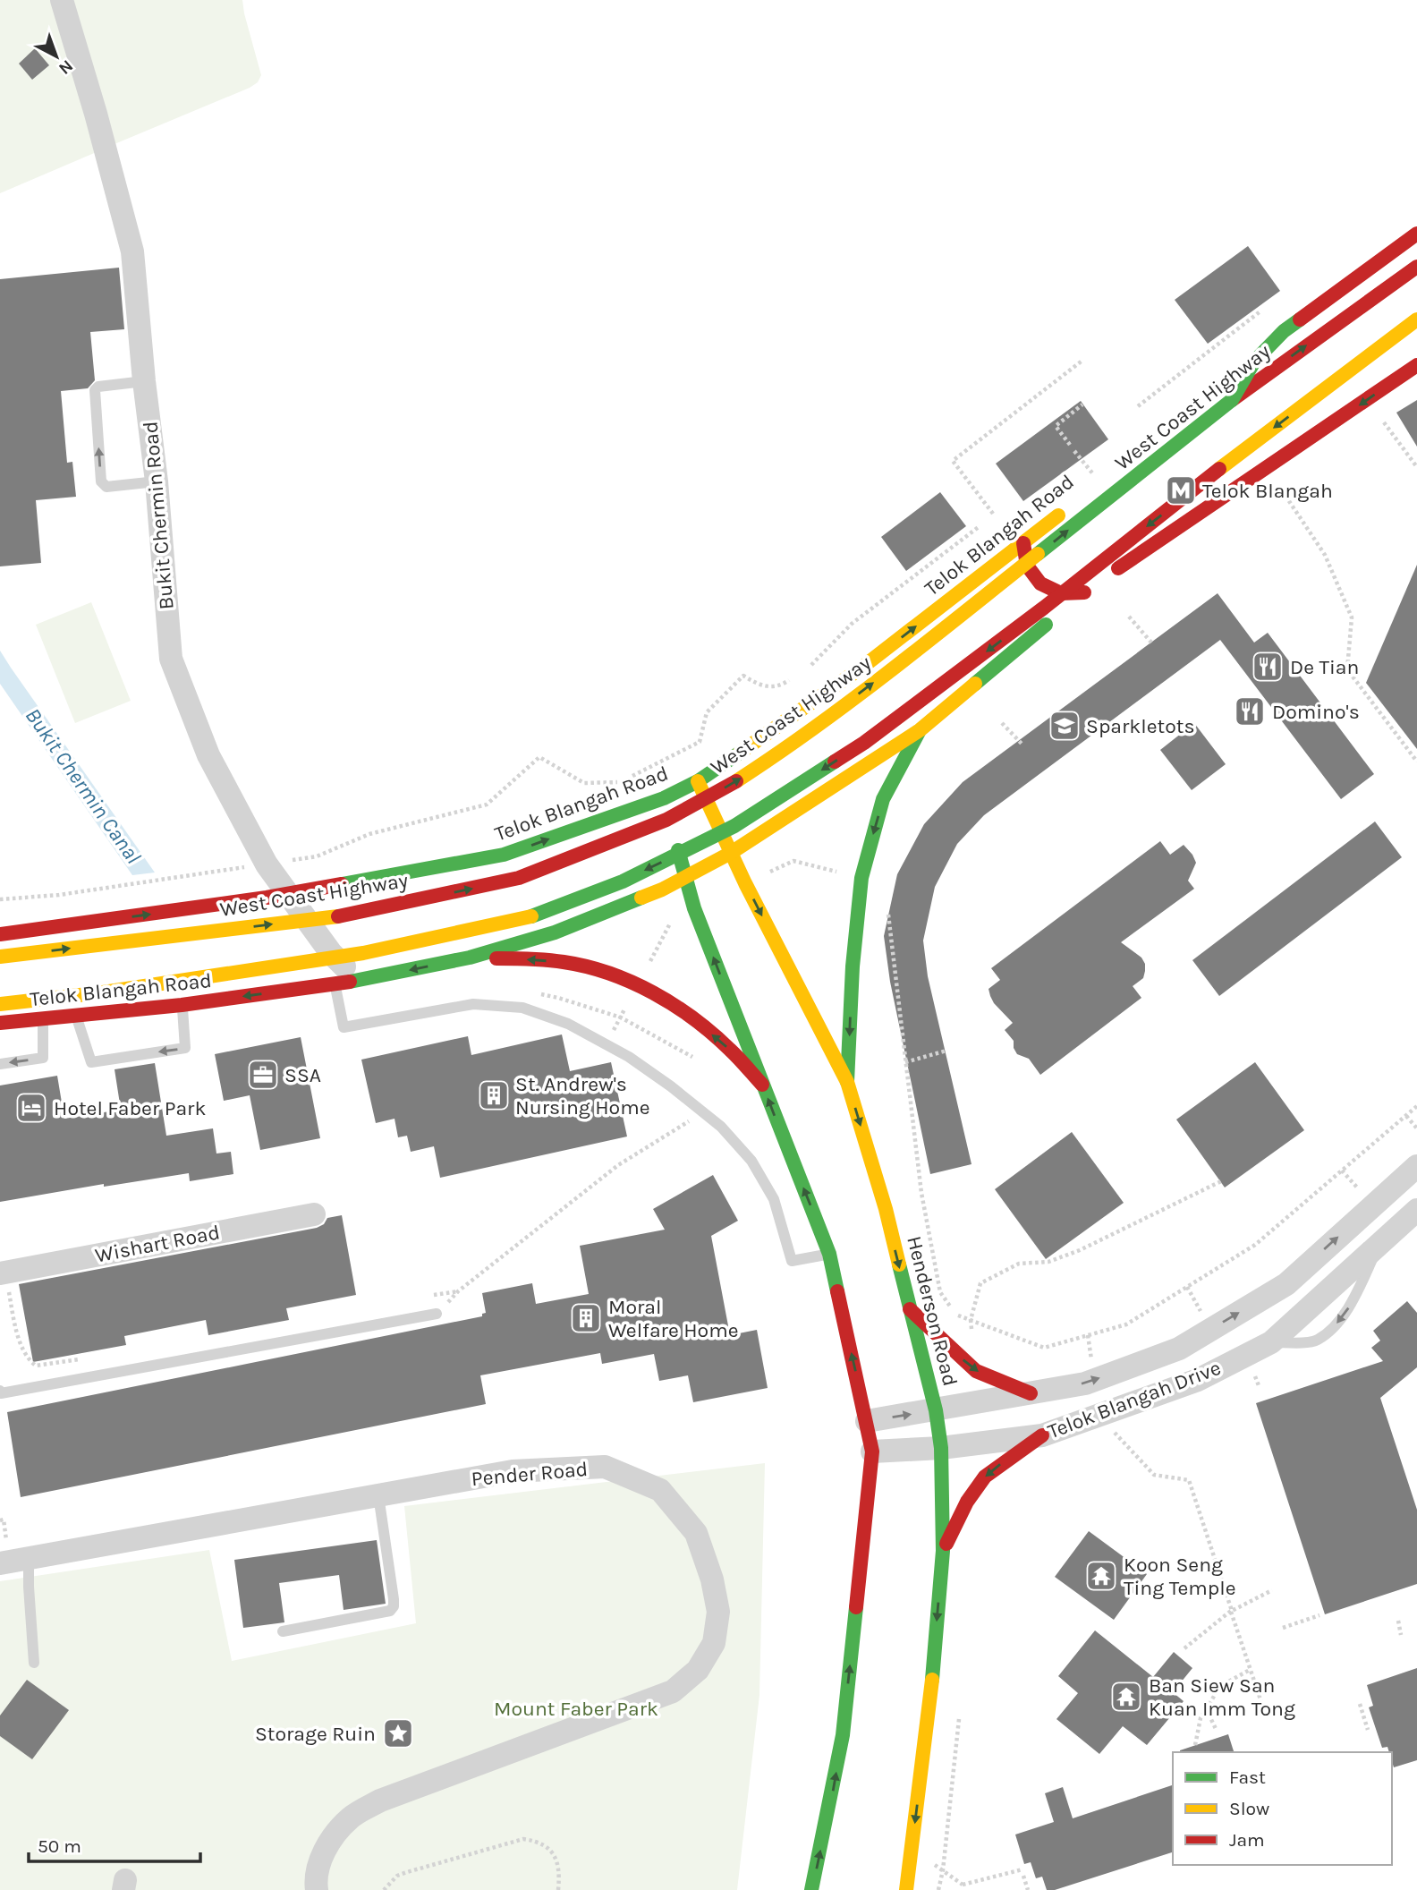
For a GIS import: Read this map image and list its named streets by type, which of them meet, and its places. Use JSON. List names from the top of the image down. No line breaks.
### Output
{"streets":{"main road":["West Coast Highway","Telok Blangah Road","Henderson Road"],"street":["Bukit Chermin Road","Wishart Road","Telok Blangah Drive","Pender Road"]},"crossings":[["Bukit Chermin Road","Telok Blangah Road"],["Telok Blangah Road","Henderson Road"],["Henderson Road","Telok Blangah Drive"]],"water":["Bukit Chermin Canal"],"parks":["Mount Faber Park"],"places":{"metro station":["Telok Blangah"],"restaurant":["De Tian","Domino's"],"school or university":["Sparkletots"],"office":["SSA"],"building":["St. Andrew's Nursing Home","Moral Welfare Home"],"hotel":["Hotel Faber Park"],"temple":["Koon Seng Ting Temple","Ban Siew San Kuan Imm Tong"],"place":["Storage Ruin"]},"legend":["Fast","Slow","Jam"],"scale_bar":"50 m","north":"bottom right"}
